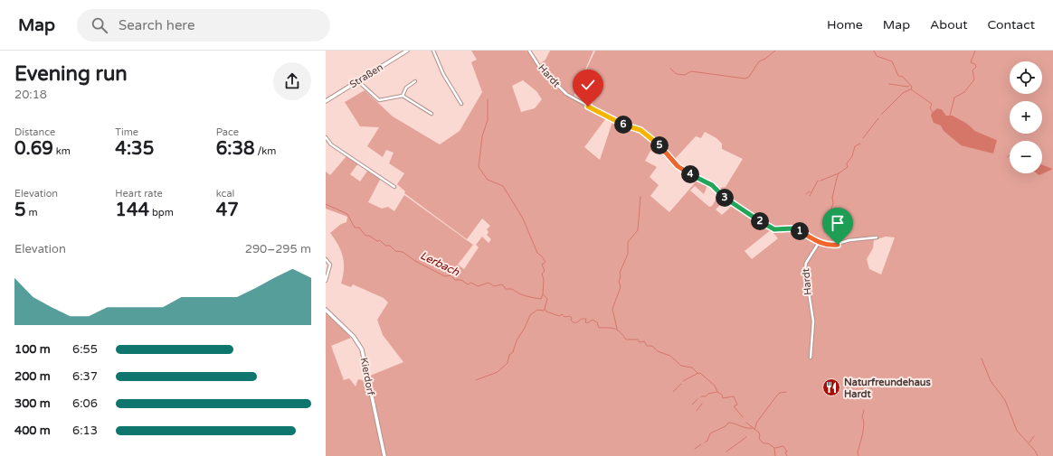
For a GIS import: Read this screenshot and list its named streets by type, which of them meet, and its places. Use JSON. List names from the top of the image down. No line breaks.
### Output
{"streets":{"main road":["Straßen","Kierdorf"],"street":["Hardt"]},"water":["Lerbach"],"places":{"restaurant":["Naturfreundehaus Hardt"]},"page":{"header":"Map","search":"Search here","nav":["Home","Map","About","Contact"],"heading":["Evening run","20:18"],"map_buttons":["+","−"],"stats":[["Distance","0.69 km"],["Time","4:35"],["Pace","6:38 /km"],["Elevation","5 m"],["Heart rate","144 bpm"],["kcal","47"]],"pins":["6","5","4","3","2","1"],"chart":["Elevation","290–295 m"],"list":[{"name":"100 m","note":"6:55"},{"name":"200 m","note":"6:37"},{"name":"300 m","note":"6:06"},{"name":"400 m","note":"6:13"}]}}
